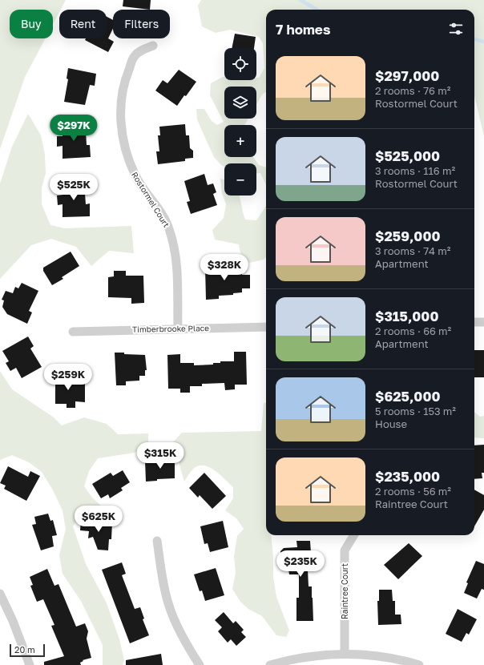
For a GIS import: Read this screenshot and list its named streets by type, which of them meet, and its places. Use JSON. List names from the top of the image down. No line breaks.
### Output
{"streets":{"street":["Rostormel Court","Timberbrooke Place","Raintree Court"]},"crossings":[["Rostormel Court","Timberbrooke Place"]],"scale_bar":"20 m","page":{"chip":["Buy","Rent","Filters"],"heading":"7 homes","map_buttons":["+","−"],"list":[{"name":"$297,000","note":"2 rooms · 76 m² · Rostormel Court"},{"name":"$525,000","note":"3 rooms · 116 m² · Rostormel Court"},{"name":"$259,000","note":"3 rooms · 74 m² · Apartment"},{"name":"$315,000","note":"2 rooms · 66 m² · Apartment"},{"name":"$625,000","note":"5 rooms · 153 m² · House"},{"name":"$235,000","note":"2 rooms · 56 m² · Raintree Court"}],"price":["$297K","$525K","$328K","$259K","$315K","$625K","$235K"],"scale":"20 m"}}
